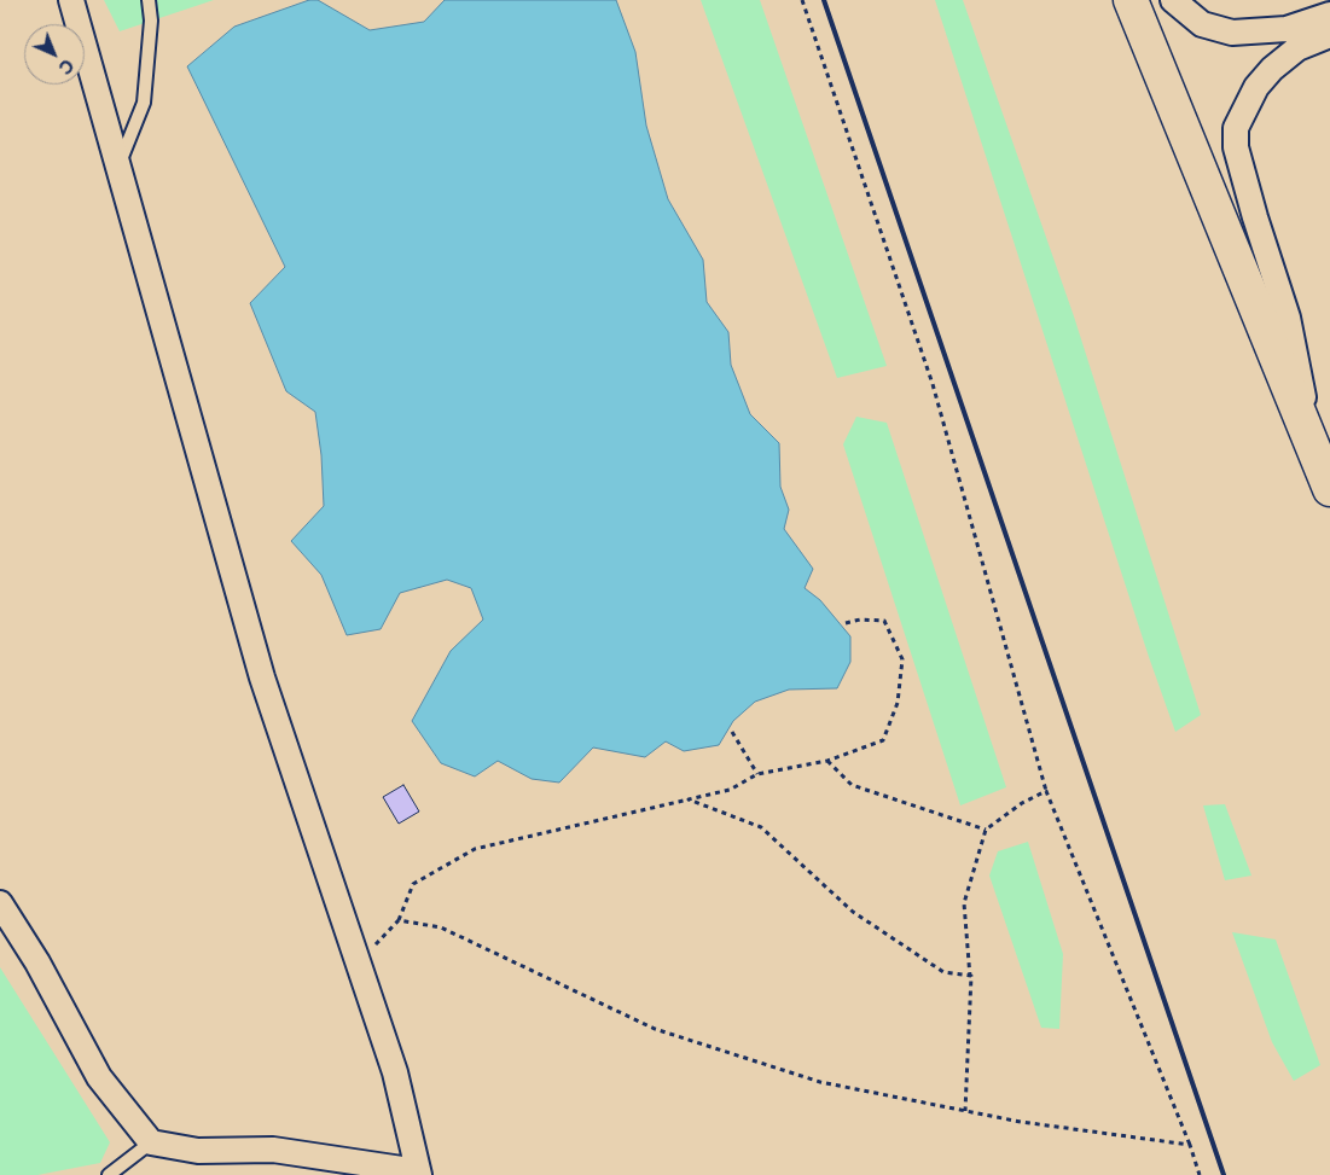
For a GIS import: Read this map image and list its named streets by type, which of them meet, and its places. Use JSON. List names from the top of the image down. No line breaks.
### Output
{"north":"bottom right"}
